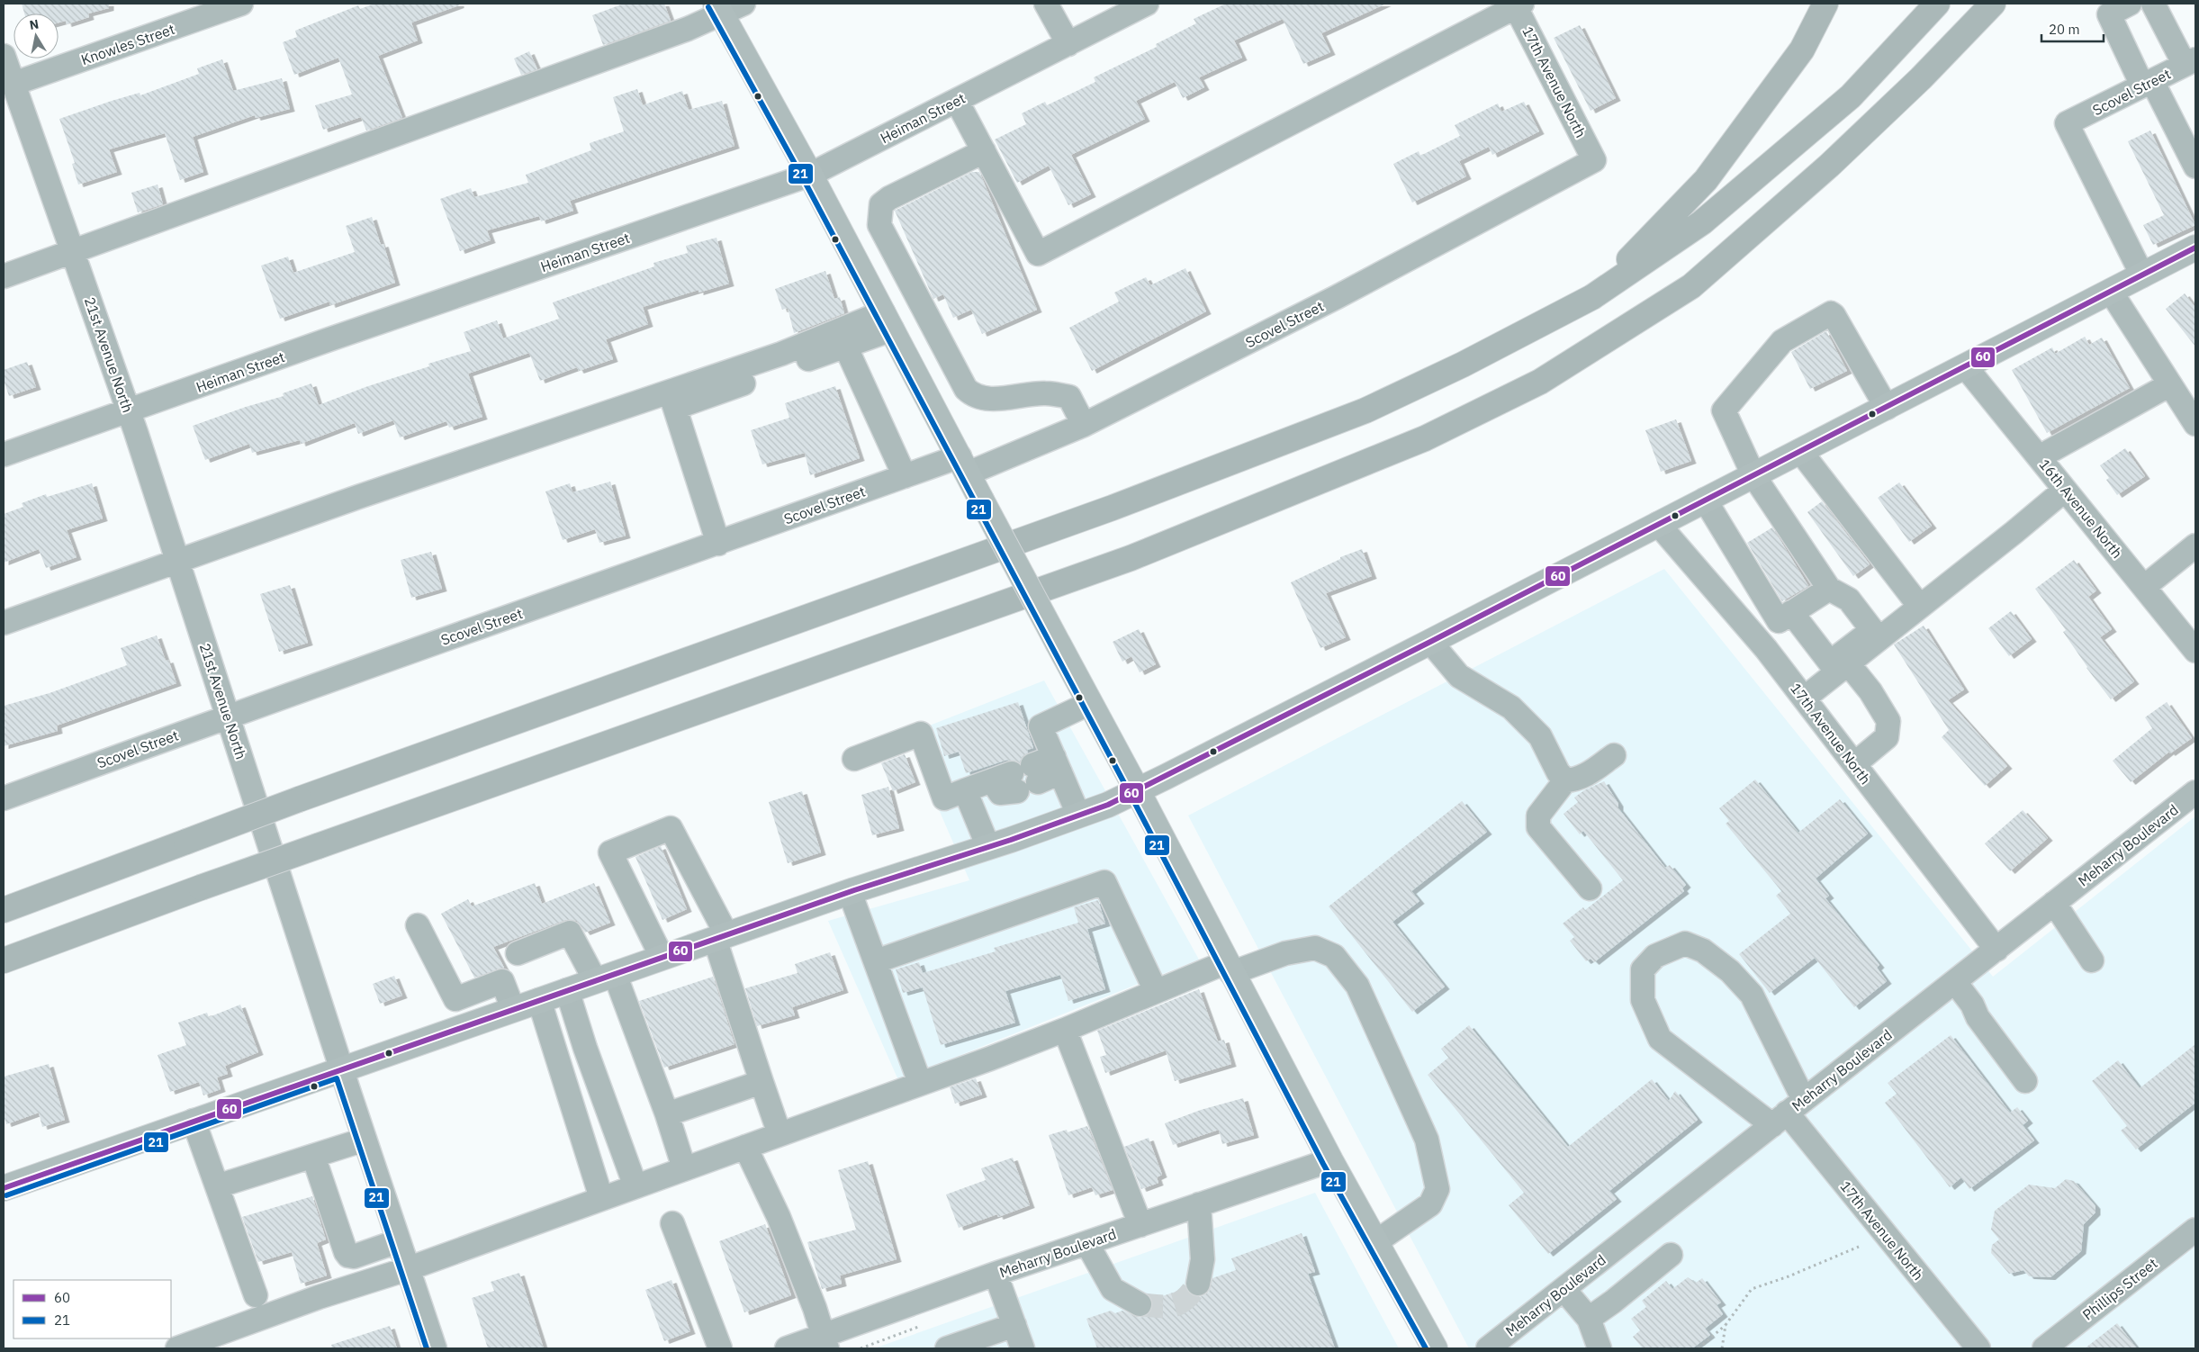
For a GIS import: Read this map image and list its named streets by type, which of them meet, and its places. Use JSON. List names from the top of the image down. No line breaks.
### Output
{"streets":{"street":["Knowles Street","17th Avenue North","Scovel Street","Heiman Street","21st Avenue North","16th Avenue North","Meharry Boulevard","Phillips Street"]},"crossings":[["Knowles Street","21st Avenue North"],["17th Avenue North","Scovel Street"],["17th Avenue North","Meharry Boulevard"],["Scovel Street","21st Avenue North"],["Heiman Street","21st Avenue North"]],"lines":["transit line 21","transit line 60"],"legend":["60","21"],"scale_bar":"20 m","north":"top"}
